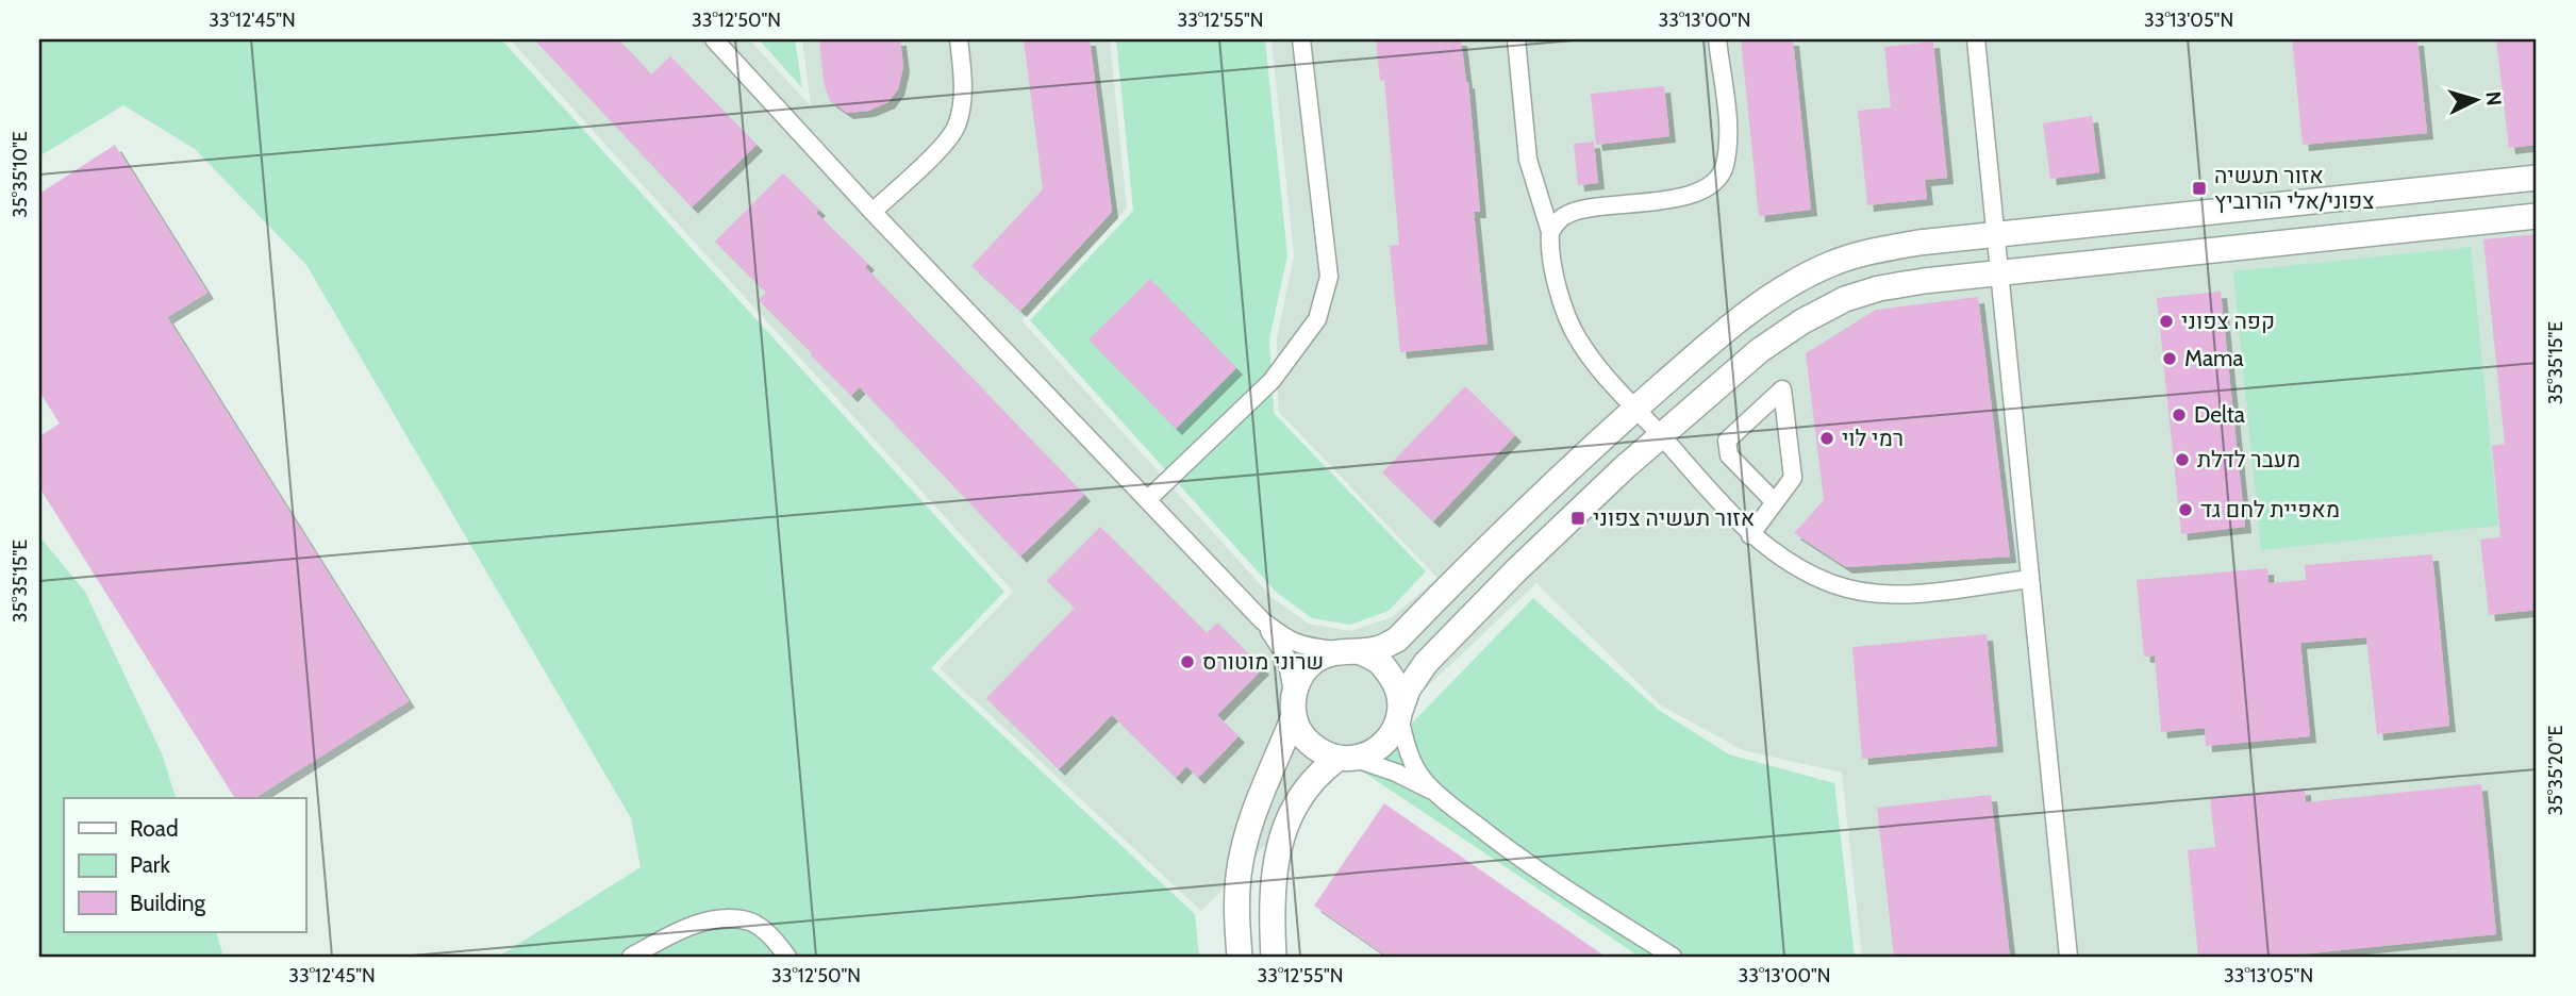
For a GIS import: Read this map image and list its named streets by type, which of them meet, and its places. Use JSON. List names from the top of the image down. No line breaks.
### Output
{"places":{"transit":["אזור תעשיה צפוני/אלי הורוביץ","אזור תעשיה צפוני"],"other":["קפה צפוני","Mama","Delta","רמי לוי","מעבר לדלת","מאפיית לחם גד","שרוני מוטורס"]},"legend":["Road","Park","Building"],"north":"right","coordinates":["33°12'45\"N","33°12'50\"N","33°12'55\"N","33°13'00\"N","33°13'05\"N","35°35'10\"E","35°35'15\"E","35°35'20\"E"]}
